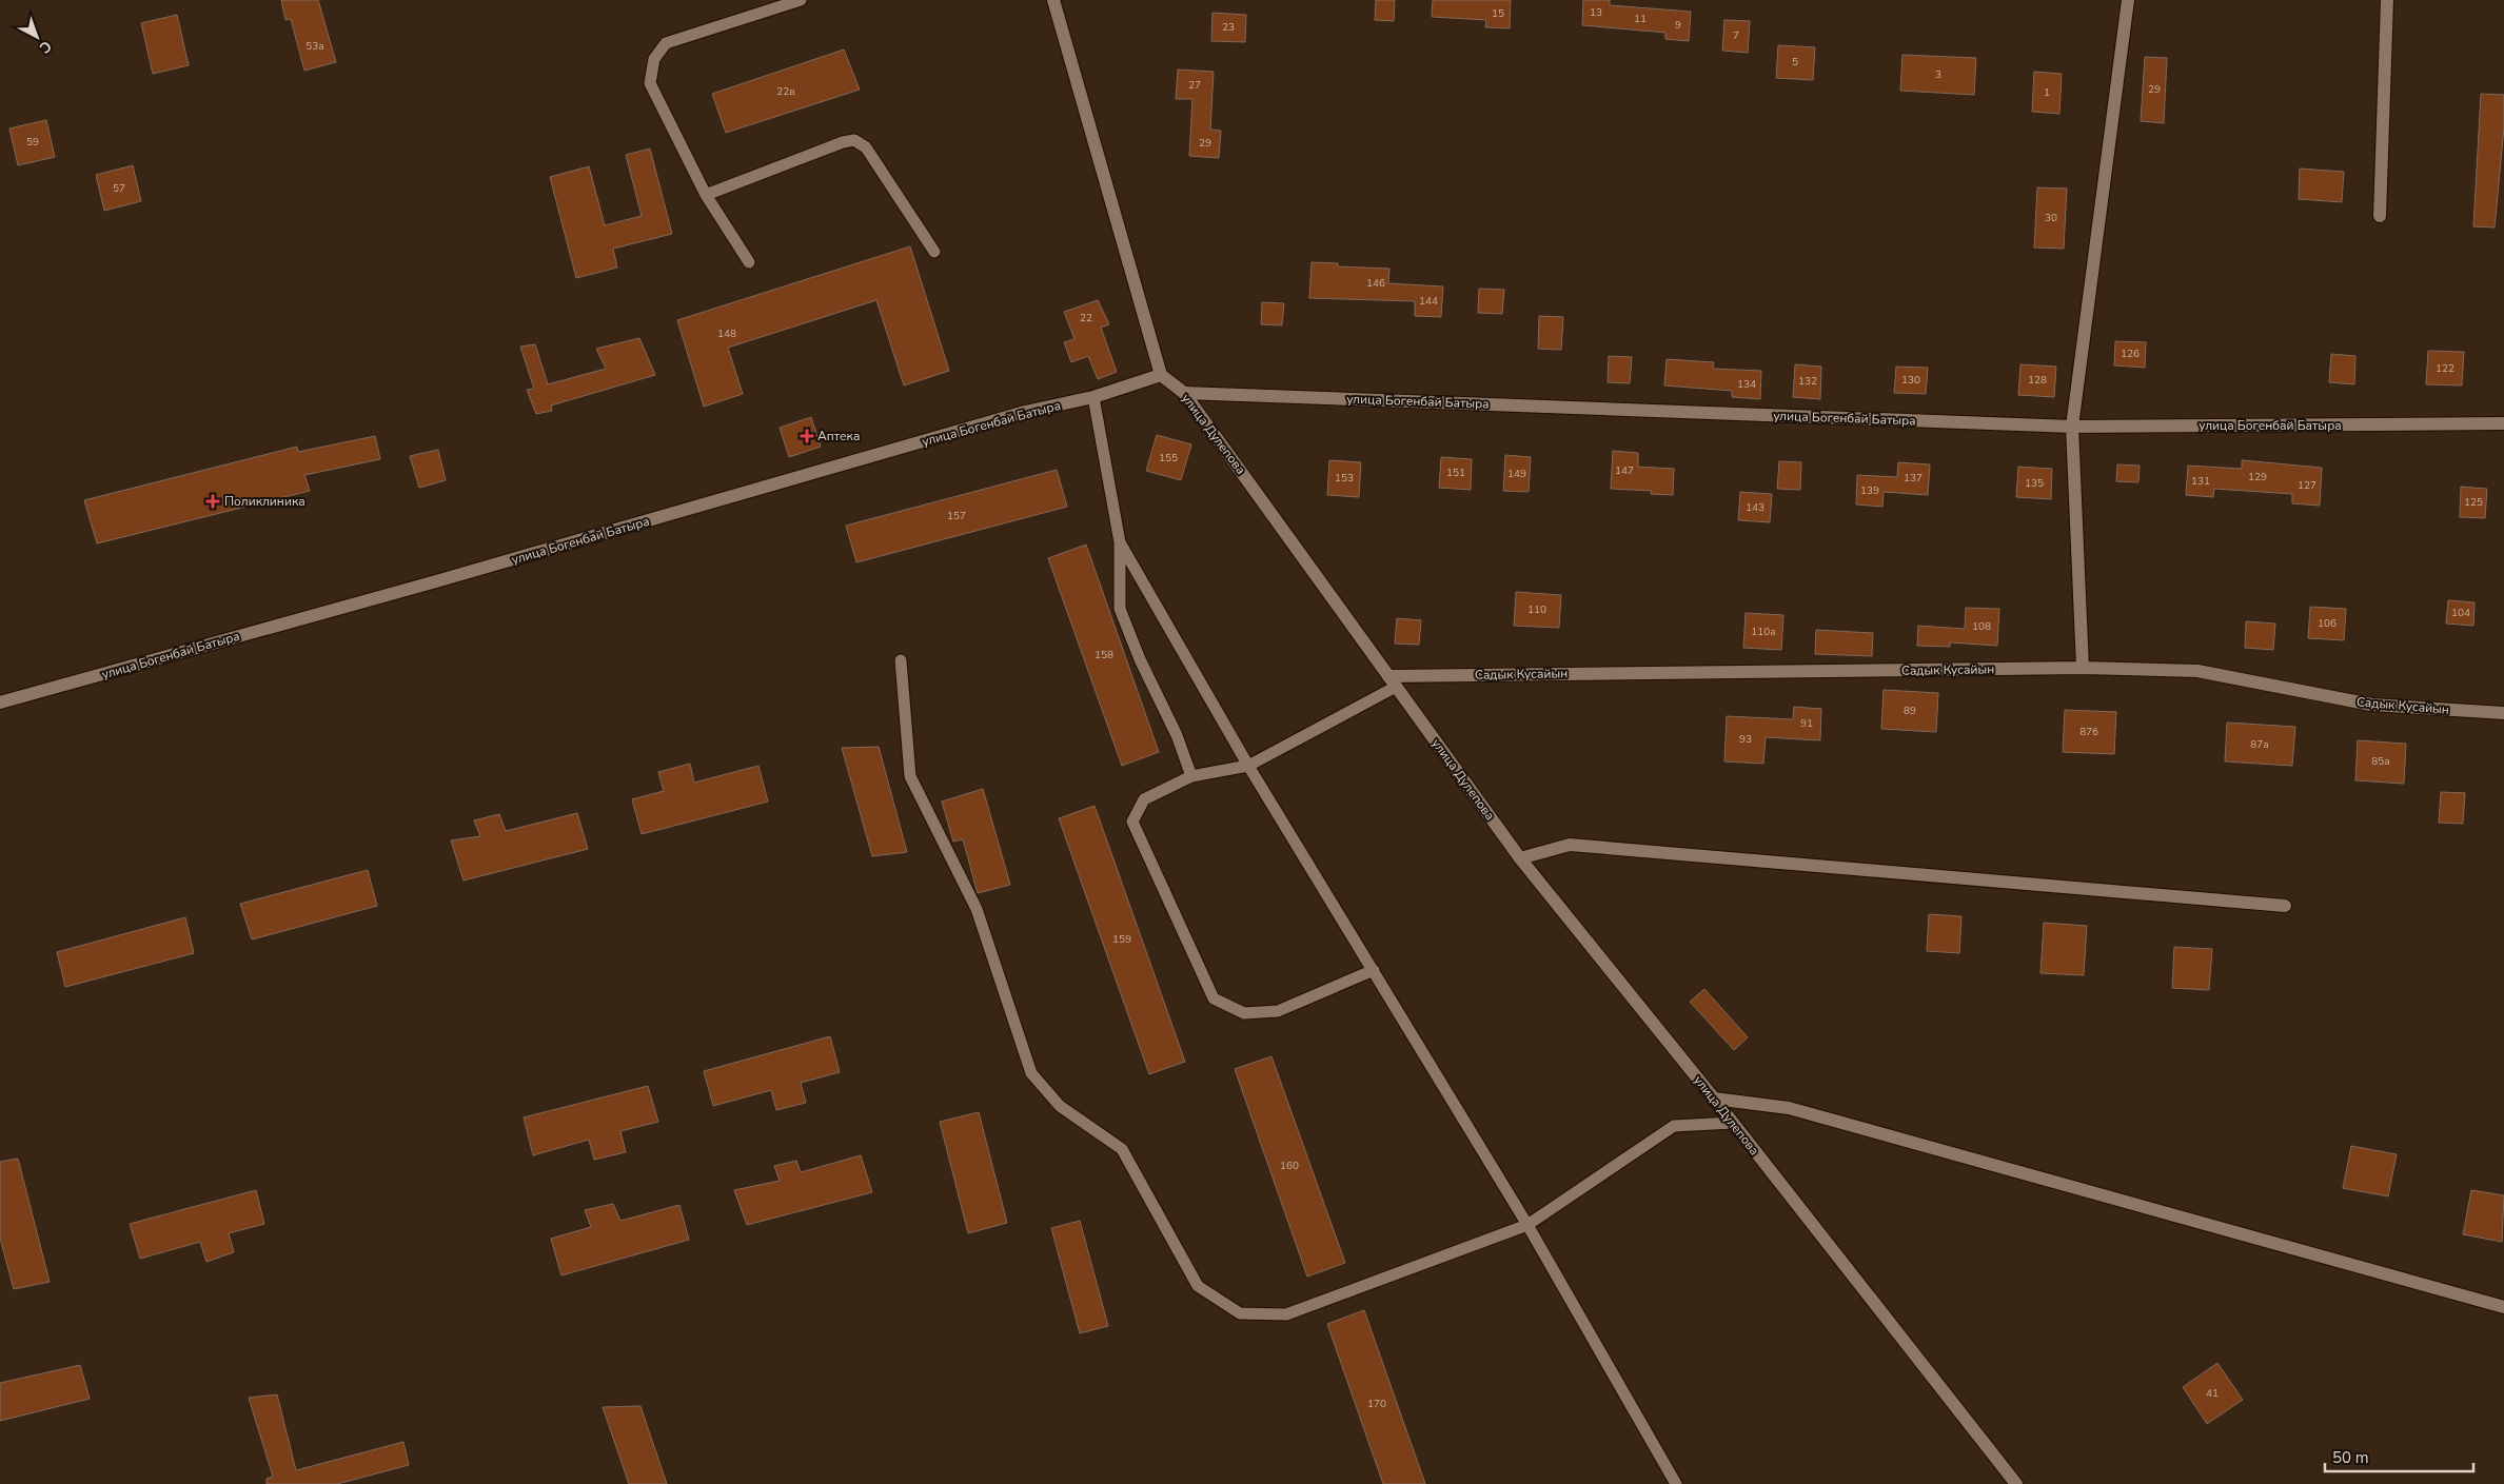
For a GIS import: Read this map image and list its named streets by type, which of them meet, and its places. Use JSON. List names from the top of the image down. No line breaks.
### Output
{"streets":{"street":["улица Богенбай Батыра","улица Дулепова","Садык Кусайын"]},"crossings":[["улица Богенбай Батыра","улица Дулепова"],["улица Дулепова","Садык Кусайын"]],"places":{"health":["Аптека","Поликлиника"]},"house_numbers":["13","15","11","9","23","7","53а","5","3","27","29","22в","1","59","29","57","30","146","144","22","148","126","122","130","128","132","134","155","147","151","149","129","153","137","131","135","127","139","125","143","157","110","104","106","108","110а","158","89","91","87б","93","87а","85а","159","160","41","170"],"scale_bar":"50 m","north":"bottom right"}
